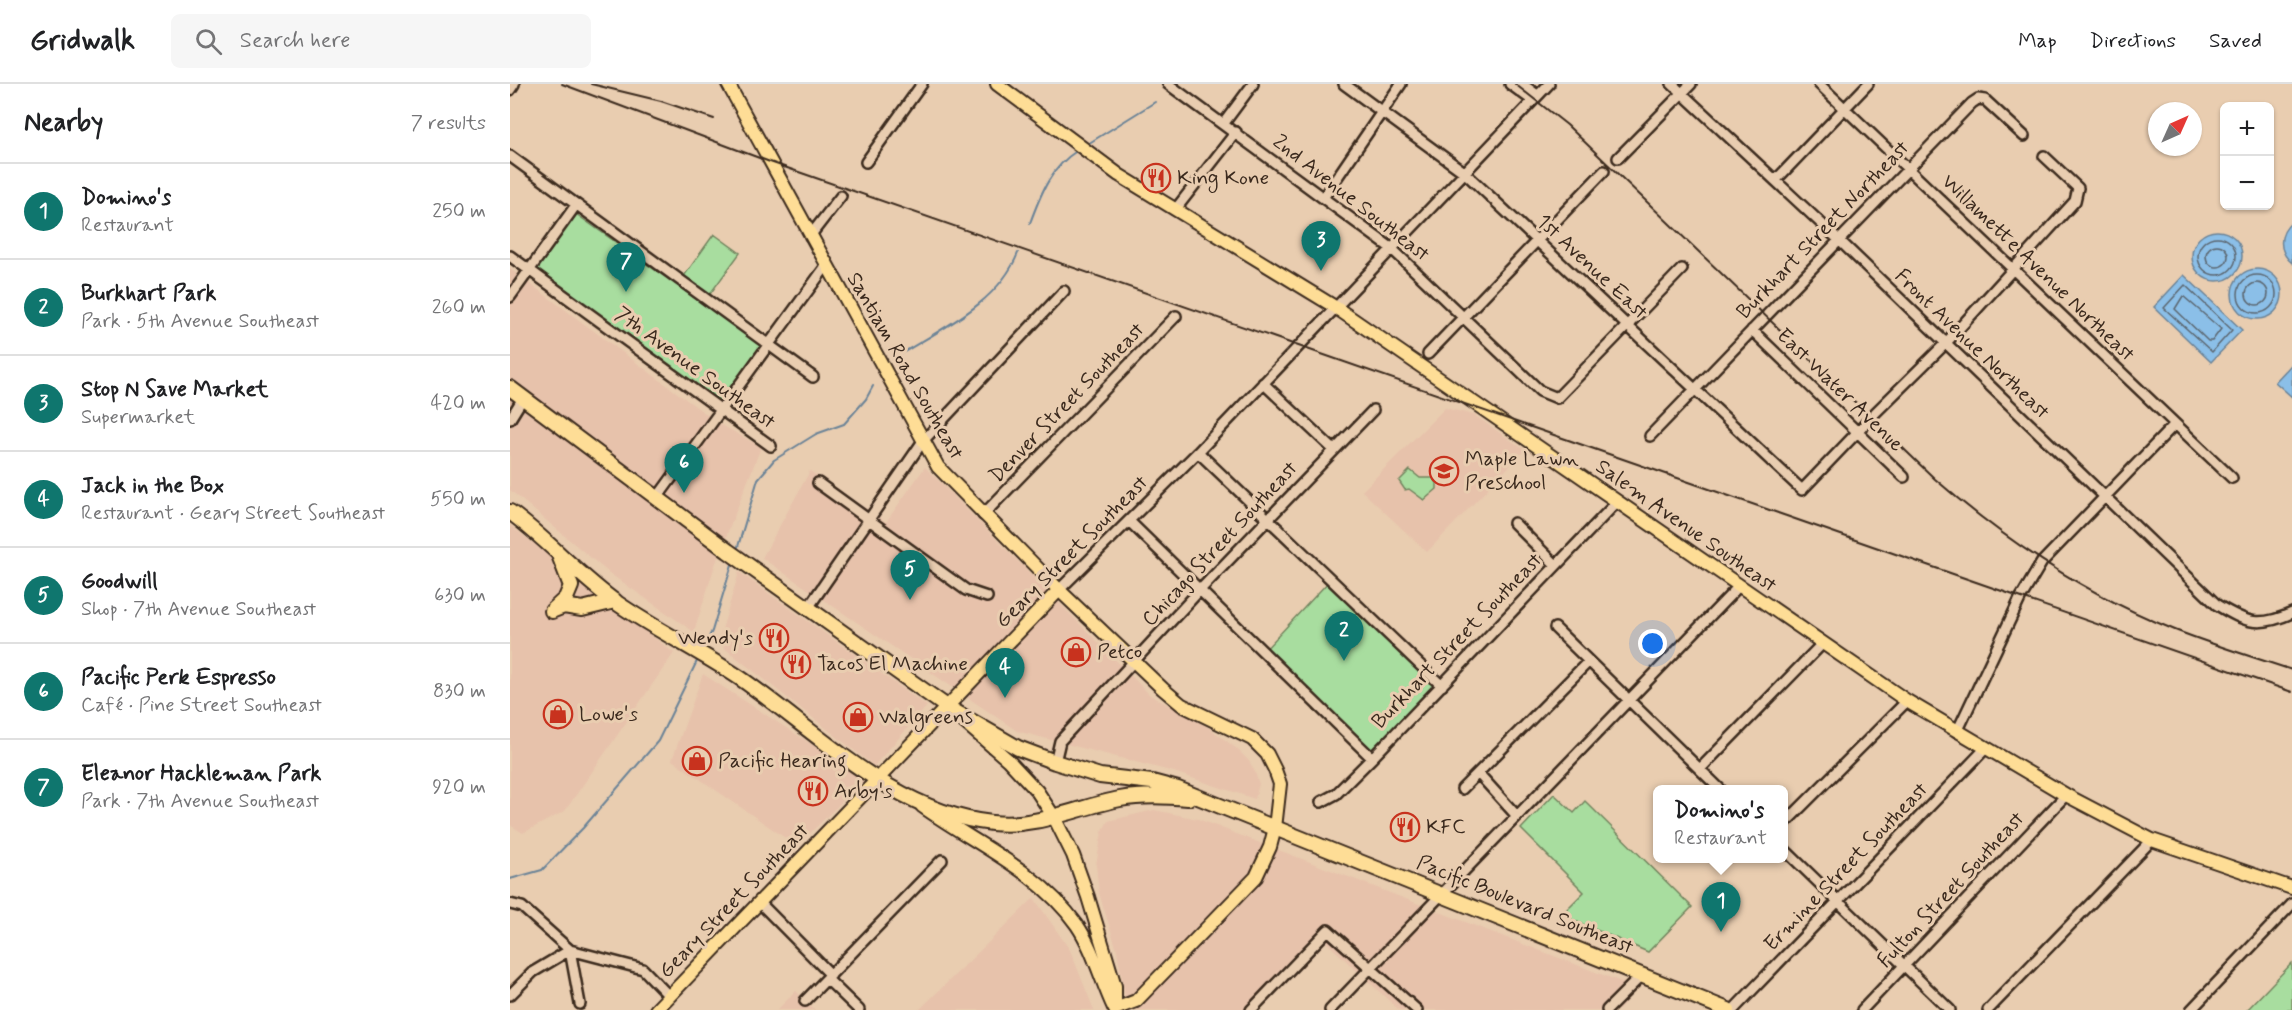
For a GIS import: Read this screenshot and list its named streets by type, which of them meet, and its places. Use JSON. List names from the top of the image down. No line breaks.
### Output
{"streets":{"highway":["Pacific Boulevard Southeast"],"main road":["Santiam Road Southeast","Salem Avenue Southeast","Geary Street Southeast"],"street":["2nd Avenue Southeast","Burkhart Street Northeast","1st Avenue East","Willamette Avenue Northeast","Front Avenue Northeast","7th Avenue Southeast","East Water Avenue","Denver Street Southeast","Chicago Street Southeast","Burkhart Street Southeast","Ermine Street Southeast","Fulton Street Southeast"]},"crossings":[["2nd Avenue Southeast","1st Avenue East"],["2nd Avenue Southeast","Geary Street Southeast"],["Burkhart Street Northeast","1st Avenue East"],["Burkhart Street Northeast","Willamette Avenue Northeast"],["Burkhart Street Northeast","Front Avenue Northeast"],["Burkhart Street Northeast","East Water Avenue"],["1st Avenue East","East Water Avenue"],["1st Avenue East","Geary Street Southeast"],["Santiam Road Southeast","Denver Street Southeast"],["Santiam Road Southeast","Chicago Street Southeast"],["Santiam Road Southeast","Geary Street Southeast"],["Santiam Road Southeast","Pacific Boulevard Southeast"],["Salem Avenue Southeast","Geary Street Southeast"],["Salem Avenue Southeast","Burkhart Street Southeast"],["Salem Avenue Southeast","Ermine Street Southeast"],["Salem Avenue Southeast","Fulton Street Southeast"],["Chicago Street Southeast","Pacific Boulevard Southeast"],["Geary Street Southeast","Pacific Boulevard Southeast"]],"places":{"restaurant":["King Kone","Wendy's","Tacos El Machine","Arby's","KFC"],"school or university":["Maple Lawn Preschool"],"shop":["Petco","Lowe's","Walgreens","Pacific Hearing"]},"north":"top right","page":{"header":"Gridwalk","search":"Search here","nav":["Map","Directions","Saved"],"heading":["Nearby","7 results"],"map_buttons":["+","−"],"list":[{"mark":"1","name":"Domino's","note":"Restaurant","value":"250 m"},{"mark":"2","name":"Burkhart Park","note":"Park · 5th Avenue Southeast","value":"260 m"},{"mark":"3","name":"Stop N Save Market","note":"Supermarket","value":"420 m"},{"mark":"4","name":"Jack in the Box","note":"Restaurant · Geary Street Southeast","value":"550 m"},{"mark":"5","name":"Goodwill","note":"Shop · 7th Avenue Southeast","value":"630 m"},{"mark":"6","name":"Pacific Perk Espresso","note":"Café · Pine Street Southeast","value":"830 m"},{"mark":"7","name":"Eleanor Hackleman Park","note":"Park · 7th Avenue Southeast","value":"920 m"}],"pins":["3","7","6","5","2","4","1"],"popup":["Domino's","Restaurant"]}}
